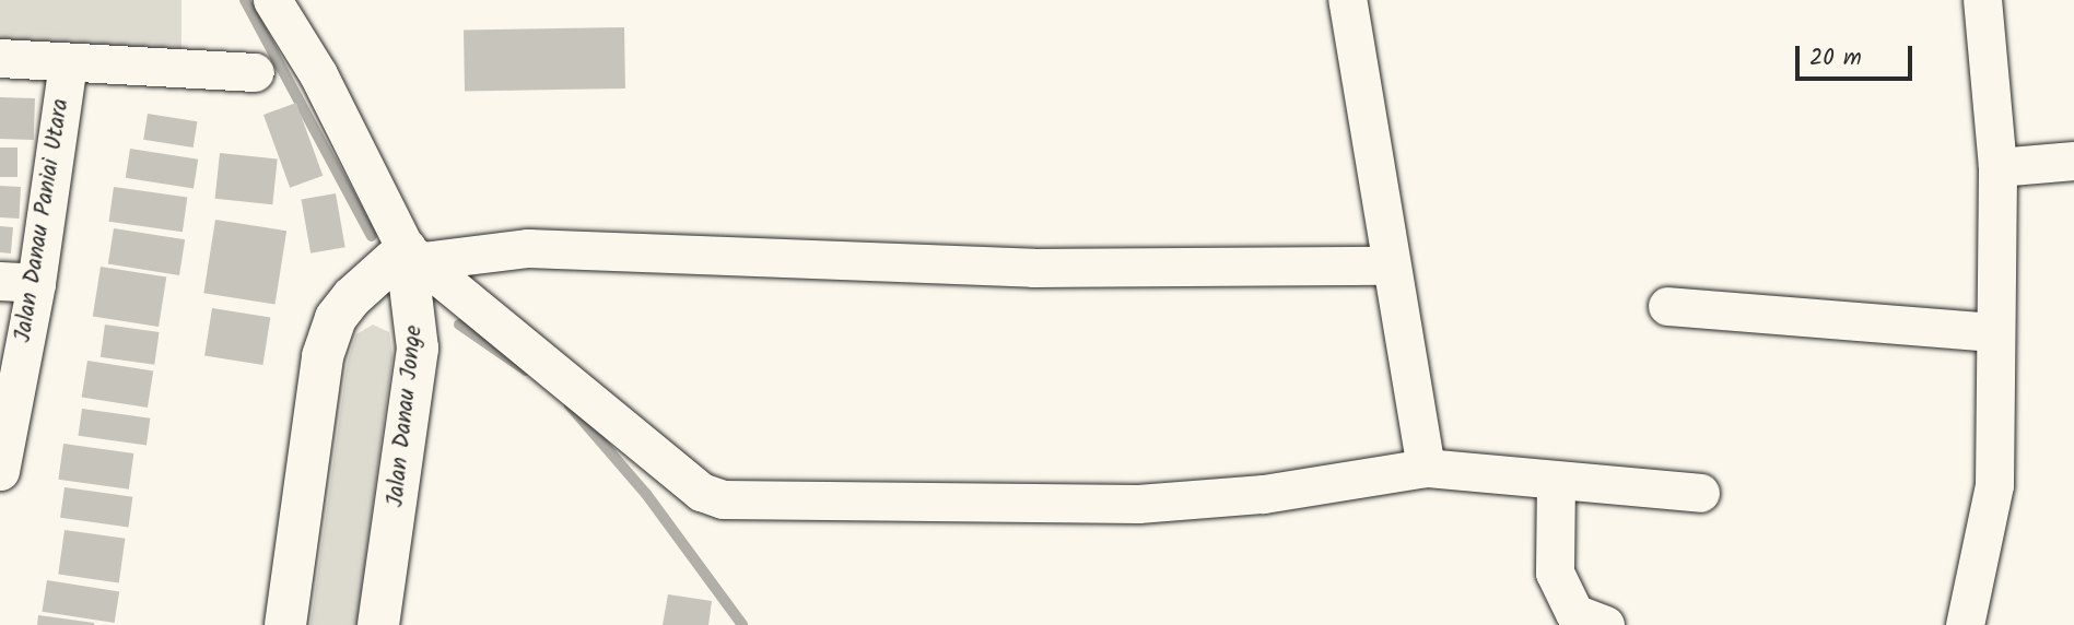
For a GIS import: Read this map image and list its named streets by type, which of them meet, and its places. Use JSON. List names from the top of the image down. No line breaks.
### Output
{"streets":{"main road":["Jalan Danau Jonge"],"street":["Jalan Danau Paniai Utara"]},"scale_bar":"20 m"}
